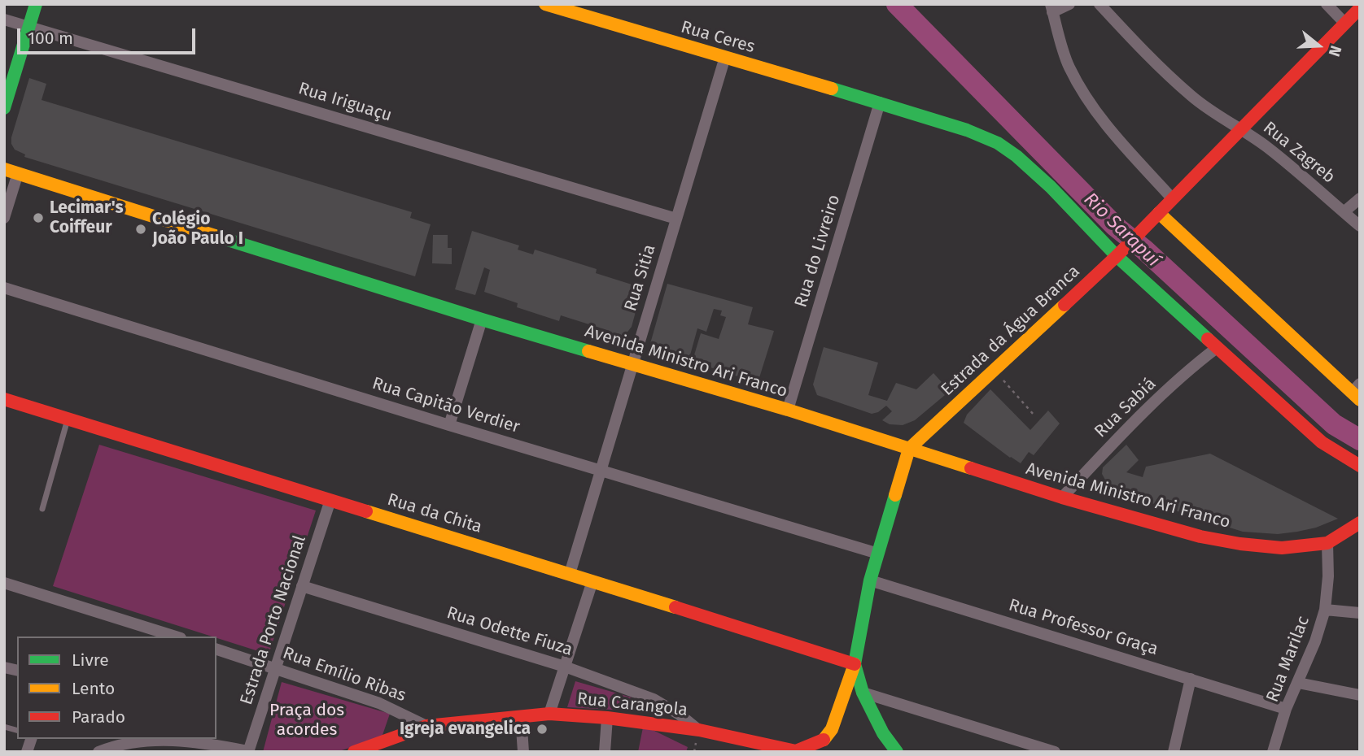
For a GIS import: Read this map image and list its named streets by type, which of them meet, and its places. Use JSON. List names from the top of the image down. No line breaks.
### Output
{"streets":{"street":["Rua Ceres","Rua Iriguaçu","Rua Zagreb","Rua do Livreiro","Rua Sitia","Estrada da Água Branca","Avenida Ministro Ari Franco","Rua Capitão Verdier","Rua Sabiá","Rua da Chita","Estrada Porto Nacional","Rua Professor Graça","Rua Odette Fiuza","Rua Marilac","Rua Emílio Ribas","Rua Carangola"]},"crossings":[["Rua Ceres","Rua do Livreiro"],["Rua Ceres","Rua Sitia"],["Rua Ceres","Estrada da Água Branca"],["Rua Ceres","Rua Sabiá"],["Rua Iriguaçu","Rua Sitia"],["Rua Zagreb","Estrada da Água Branca"],["Rua do Livreiro","Avenida Ministro Ari Franco"],["Rua Sitia","Avenida Ministro Ari Franco"],["Rua Sitia","Rua Capitão Verdier"],["Rua Sitia","Rua da Chita"],["Estrada da Água Branca","Avenida Ministro Ari Franco"],["Avenida Ministro Ari Franco","Rua Sabiá"],["Avenida Ministro Ari Franco","Rua Marilac"],["Rua da Chita","Estrada Porto Nacional"],["Rua da Chita","Rua Carangola"],["Estrada Porto Nacional","Rua Odette Fiuza"],["Estrada Porto Nacional","Rua Emílio Ribas"],["Rua Professor Graça","Rua Marilac"],["Rua Odette Fiuza","Rua Carangola"],["Rua Emílio Ribas","Rua Carangola"]],"water":["Rio Sarapuí"],"parks":["Praça dos acordes"],"places":["Lecimar's Coiffeur","Colégio João Paulo I","Igreja evangelica"],"legend":["Livre","Lento","Parado"],"scale_bar":"100 m","north":"right"}
